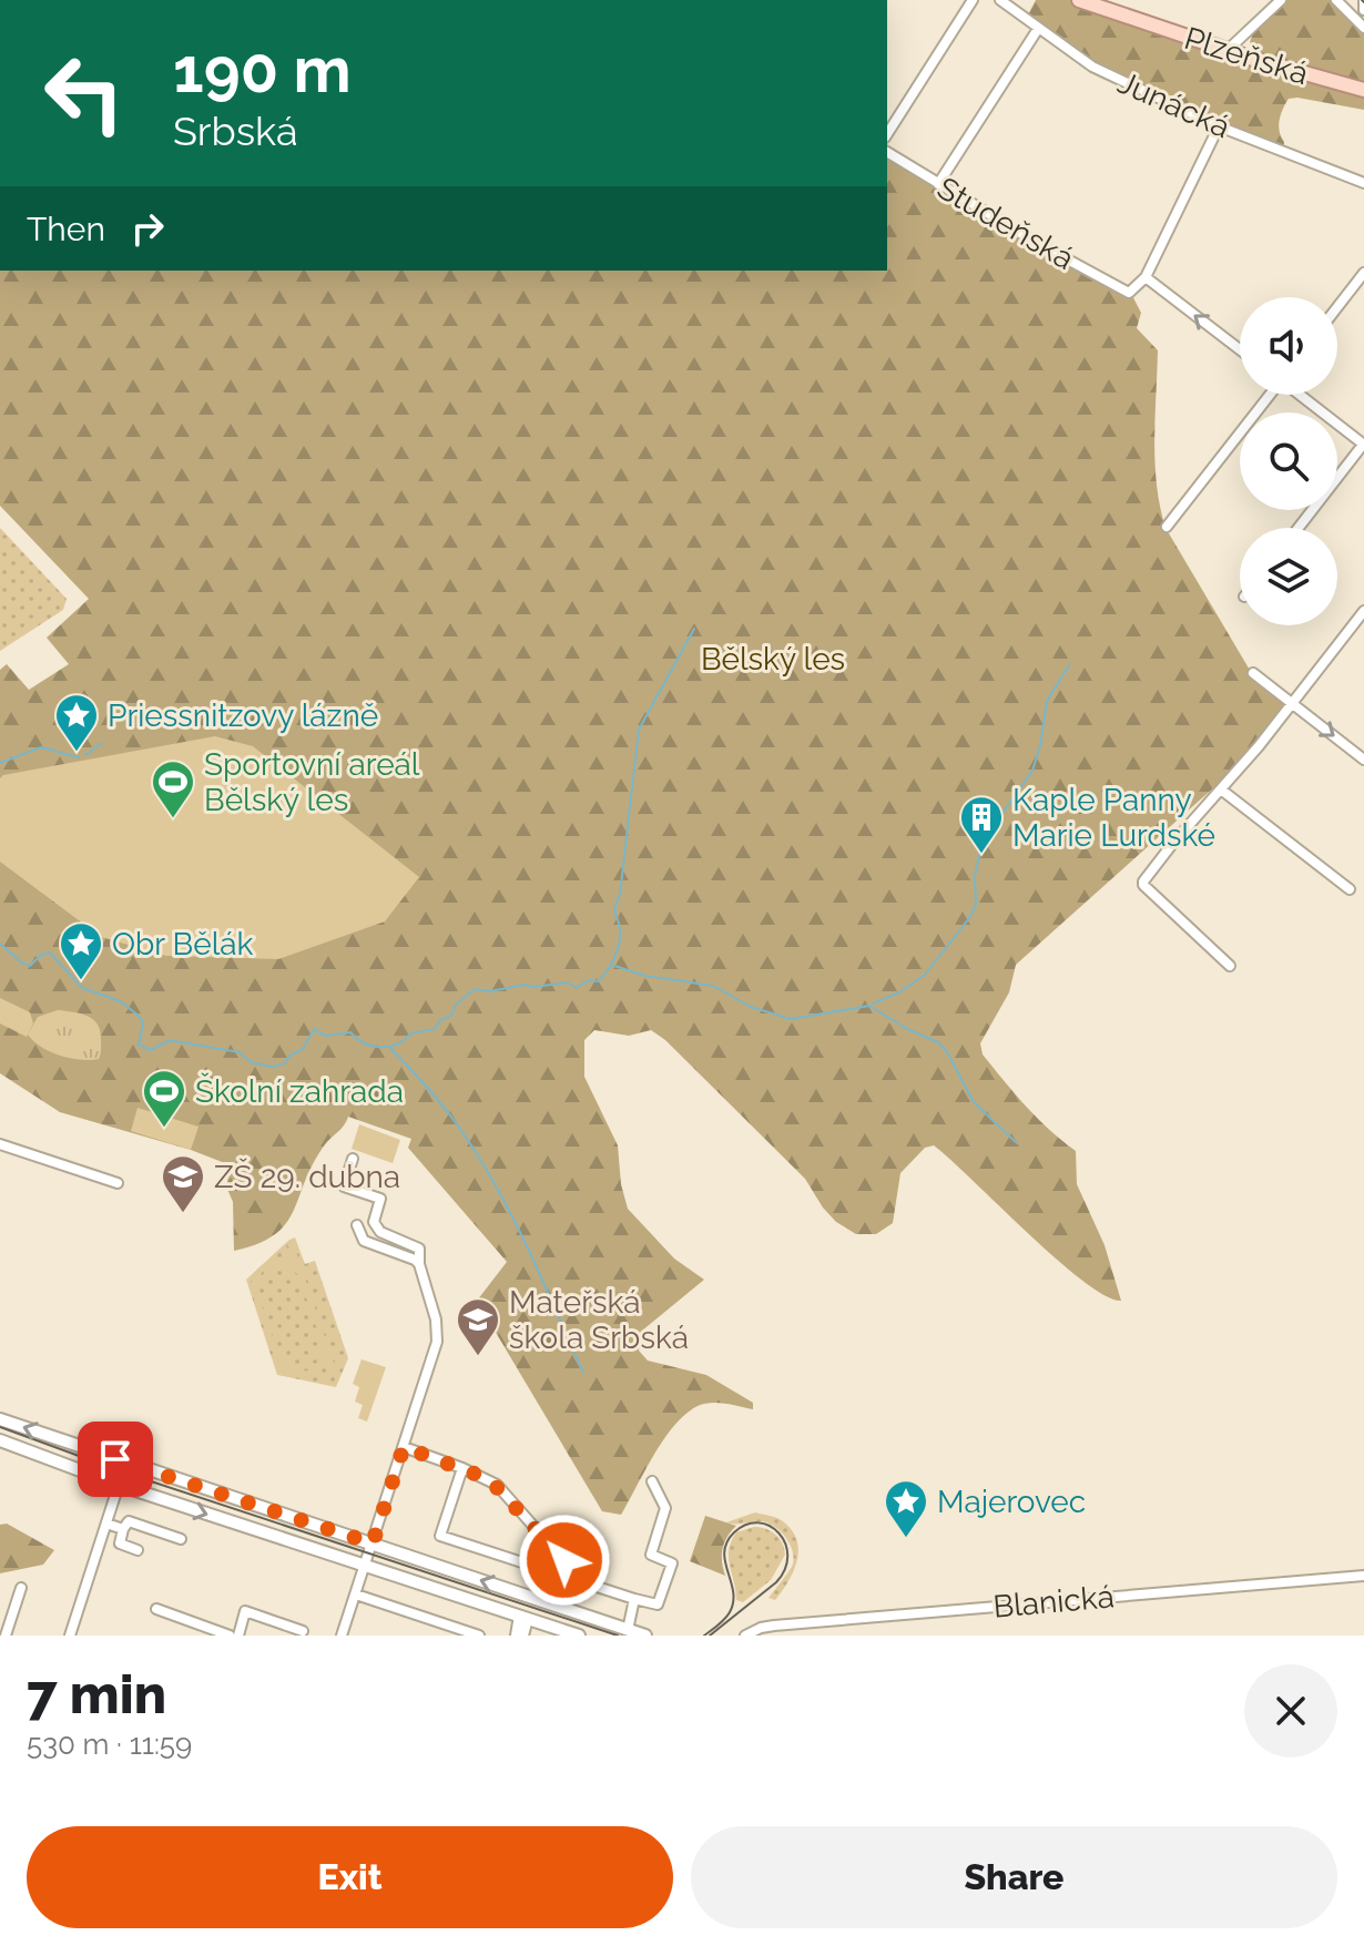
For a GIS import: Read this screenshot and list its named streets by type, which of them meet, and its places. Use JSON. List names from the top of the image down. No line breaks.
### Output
{"streets":{"main road":["Plzeňská"],"street":["Junácká","Studeňská","Blanická"]},"parks":["Bělský les"],"places":{"place":["Priessnitzovy lázně","Obr Bělák","Majerovec"],"sports":["Sportovní areál Bělský les","Školní zahrada"],"building":["Kaple Panny Marie Lurdské"],"school or university":["ZŠ 29. dubna","Mateřská škola Srbská"]},"page":{"turn":["190 m","Srbská"],"then":"Then","heading":["7 min","530 m · 11:59"],"buttons":["Exit","Share"]}}
